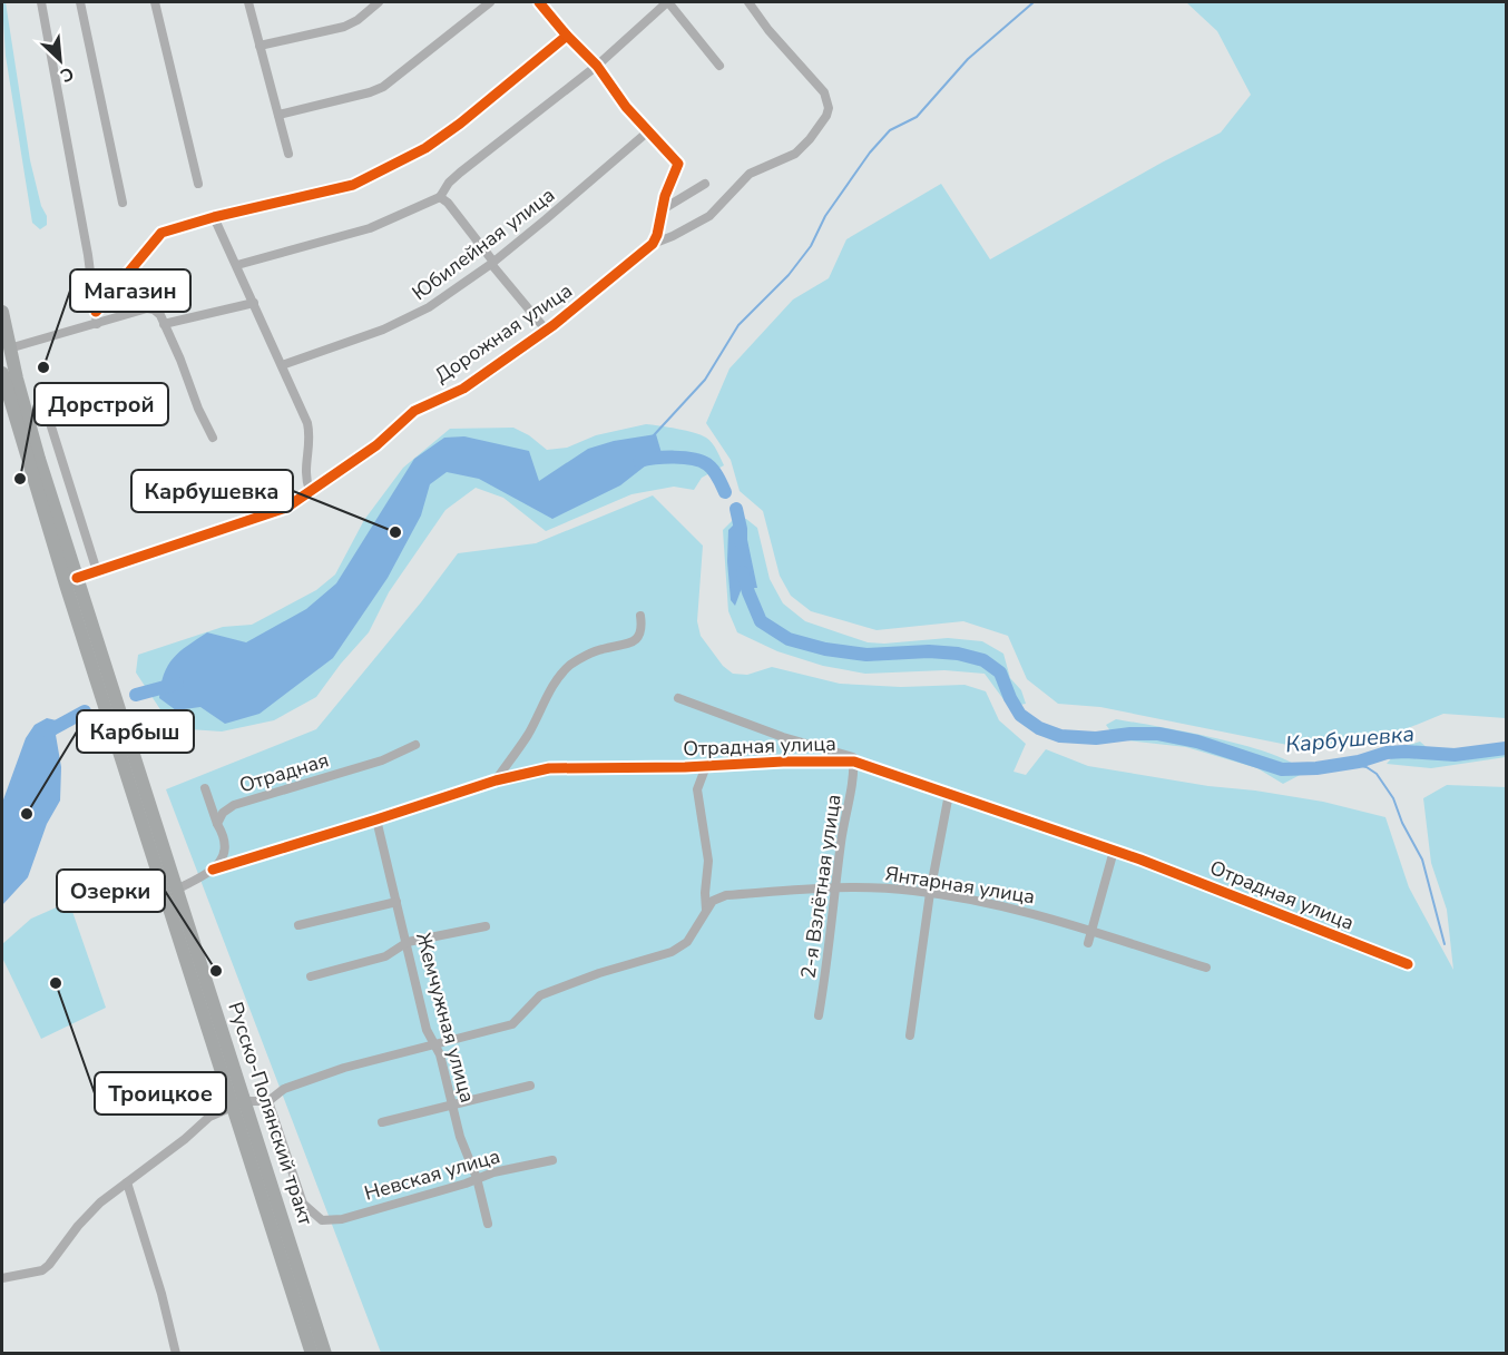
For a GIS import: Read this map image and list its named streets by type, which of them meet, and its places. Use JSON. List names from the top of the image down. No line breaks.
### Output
{"streets":{"main road":["Русско-Полянский тракт"],"street":["Юбилейная улица","Дорожная улица","Отрадная улица","Отрадная","Янтарная улица","2-я Взлётная улица","Жемчужная улица","Невская улица"]},"crossings":[["Дорожная улица","Русско-Полянский тракт"],["Отрадная улица","2-я Взлётная улица"],["Отрадная улица","Жемчужная улица"],["Янтарная улица","2-я Взлётная улица"],["Жемчужная улица","Невская улица"]],"water":["Карбушевка"],"places":["Магазин","Дорстрой","Карбушевка","Карбыш","Озерки","Троицкое"],"north":"bottom right"}
